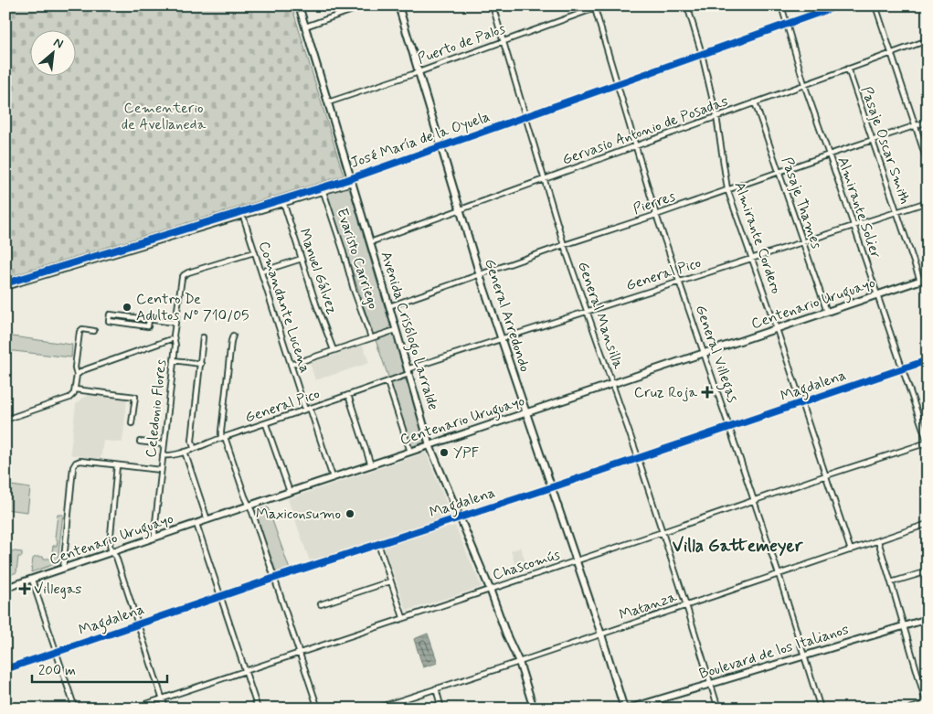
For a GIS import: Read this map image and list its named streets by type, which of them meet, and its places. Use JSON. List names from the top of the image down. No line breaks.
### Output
{"streets":{"street":["Puerto de Palos","Gervasio Antonio de Posadas","José María de la Oyuela","Pasaje Oscar Smith","Pierres","Pasaje Thames","Almirante Solier","Almirante Cordero","Evaristo Carriego","Manuel Gálvez","General Pico","Centenario Uruguayo","Comandante Lucena","General Arredondo","General Mansilla","Avenida Crisólogo Larralde","General Villegas","Magdalena","Celedonio Flores","Chascomús","Matanza","Boulevard de los Italianos"]},"crossings":[["Puerto de Palos","General Arredondo"],["Puerto de Palos","General Mansilla"],["Puerto de Palos","Avenida Crisólogo Larralde"],["Puerto de Palos","General Villegas"],["Gervasio Antonio de Posadas","Pasaje Oscar Smith"],["Gervasio Antonio de Posadas","Pasaje Thames"],["Gervasio Antonio de Posadas","Almirante Solier"],["Gervasio Antonio de Posadas","Almirante Cordero"],["Gervasio Antonio de Posadas","General Arredondo"],["Gervasio Antonio de Posadas","General Mansilla"],["Gervasio Antonio de Posadas","Avenida Crisólogo Larralde"],["Gervasio Antonio de Posadas","General Villegas"],["José María de la Oyuela","Almirante Solier"],["José María de la Oyuela","Almirante Cordero"],["José María de la Oyuela","Evaristo Carriego"],["José María de la Oyuela","Manuel Gálvez"],["José María de la Oyuela","Comandante Lucena"],["José María de la Oyuela","General Arredondo"],["José María de la Oyuela","General Mansilla"],["José María de la Oyuela","Avenida Crisólogo Larralde"],["José María de la Oyuela","General Villegas"],["Pasaje Oscar Smith","Pierres"],["Pasaje Oscar Smith","General Pico"],["Pasaje Oscar Smith","Centenario Uruguayo"],["Pierres","Pasaje Thames"],["Pierres","Almirante Solier"],["Pierres","Almirante Cordero"],["Pierres","General Arredondo"],["Pierres","General Mansilla"],["Pierres","Avenida Crisólogo Larralde"],["Pierres","General Villegas"],["Pasaje Thames","General Pico"],["Pasaje Thames","Centenario Uruguayo"],["Almirante Solier","General Pico"],["Almirante Solier","Centenario Uruguayo"],["Almirante Solier","Magdalena"],["Almirante Solier","Chascomús"],["Almirante Cordero","General Pico"],["Almirante Cordero","Centenario Uruguayo"],["Almirante Cordero","Magdalena"],["Almirante Cordero","Chascomús"],["Almirante Cordero","Matanza"],["General Pico","Comandante Lucena"],["General Pico","General Arredondo"],["General Pico","General Mansilla"],["General Pico","Avenida Crisólogo Larralde"],["General Pico","General Villegas"],["General Pico","Celedonio Flores"],["Centenario Uruguayo","Comandante Lucena"],["Centenario Uruguayo","General Arredondo"],["Centenario Uruguayo","General Mansilla"],["Centenario Uruguayo","Avenida Crisólogo Larralde"],["Centenario Uruguayo","General Villegas"],["Centenario Uruguayo","Celedonio Flores"],["Comandante Lucena","Celedonio Flores"],["General Arredondo","Magdalena"],["General Arredondo","Chascomús"],["General Arredondo","Matanza"],["General Mansilla","Magdalena"],["General Mansilla","Chascomús"],["General Mansilla","Matanza"],["General Mansilla","Boulevard de los Italianos"],["Avenida Crisólogo Larralde","Magdalena"],["Avenida Crisólogo Larralde","Chascomús"],["Avenida Crisólogo Larralde","Matanza"],["General Villegas","Magdalena"],["General Villegas","Chascomús"],["General Villegas","Matanza"],["General Villegas","Boulevard de los Italianos"]],"districts":["Villa Gattemeyer"],"parks":["Cementerio de Avellaneda"],"places":{"other":["Centro De Adultos Nº 710/05","YPF","Maxiconsumo"],"health":["Cruz Roja","Villegas"]},"scale_bar":"200 m","north":"top right"}
